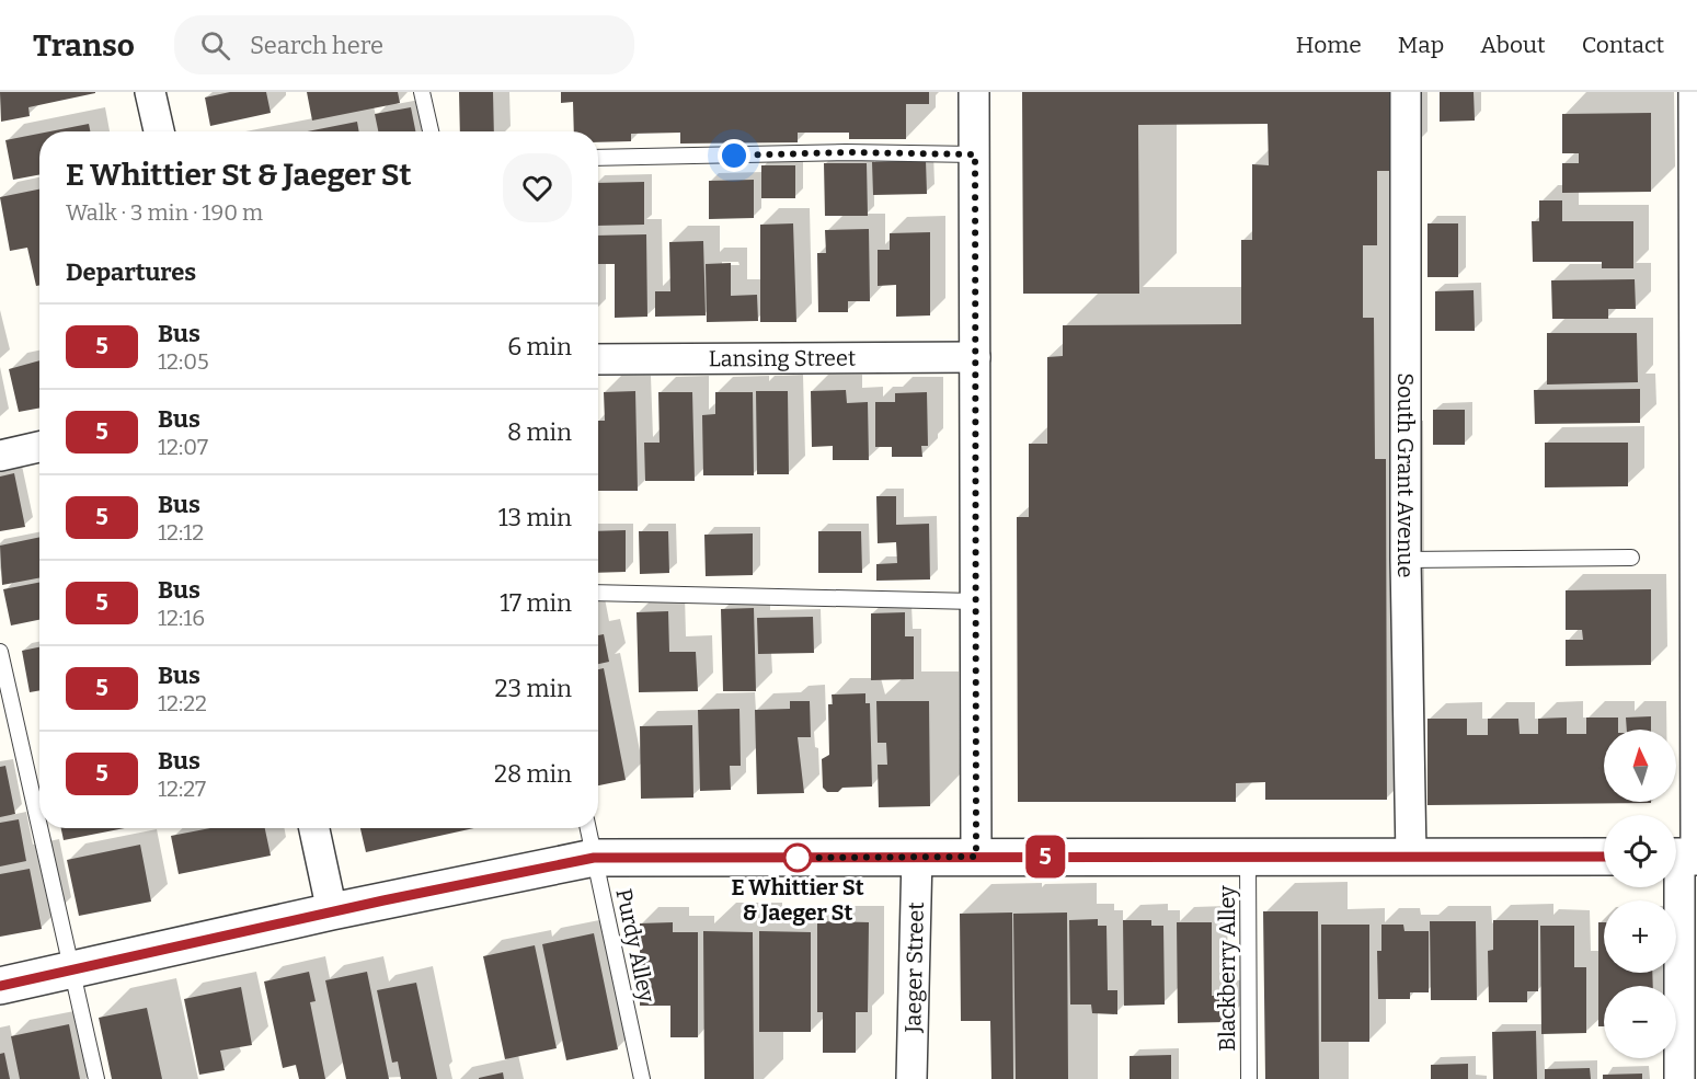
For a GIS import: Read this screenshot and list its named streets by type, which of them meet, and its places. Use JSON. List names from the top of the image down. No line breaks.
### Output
{"streets":{"street":["Lansing Street","South Grant Avenue","Jaeger Street"],"lane":["Purdy Alley","Blackberry Alley"]},"places":["E Whittier St & Jaeger St"],"lines":["bus line 5"],"north":"top","page":{"header":"Transo","search":"Search here","nav":["Home","Map","About","Contact"],"on_map":"5","heading":[["E Whittier St & Jaeger St","Walk · 3 min · 190 m"],"Departures"],"list":[{"mark":"5","name":"Bus","note":"12:05","value":"6 min"},{"mark":"5","name":"Bus","note":"12:07","value":"8 min"},{"mark":"5","name":"Bus","note":"12:12","value":"13 min"},{"mark":"5","name":"Bus","note":"12:16","value":"17 min"},{"mark":"5","name":"Bus","note":"12:22","value":"23 min"},{"mark":"5","name":"Bus","note":"12:27","value":"28 min"}],"map_buttons":["+","−"]}}
